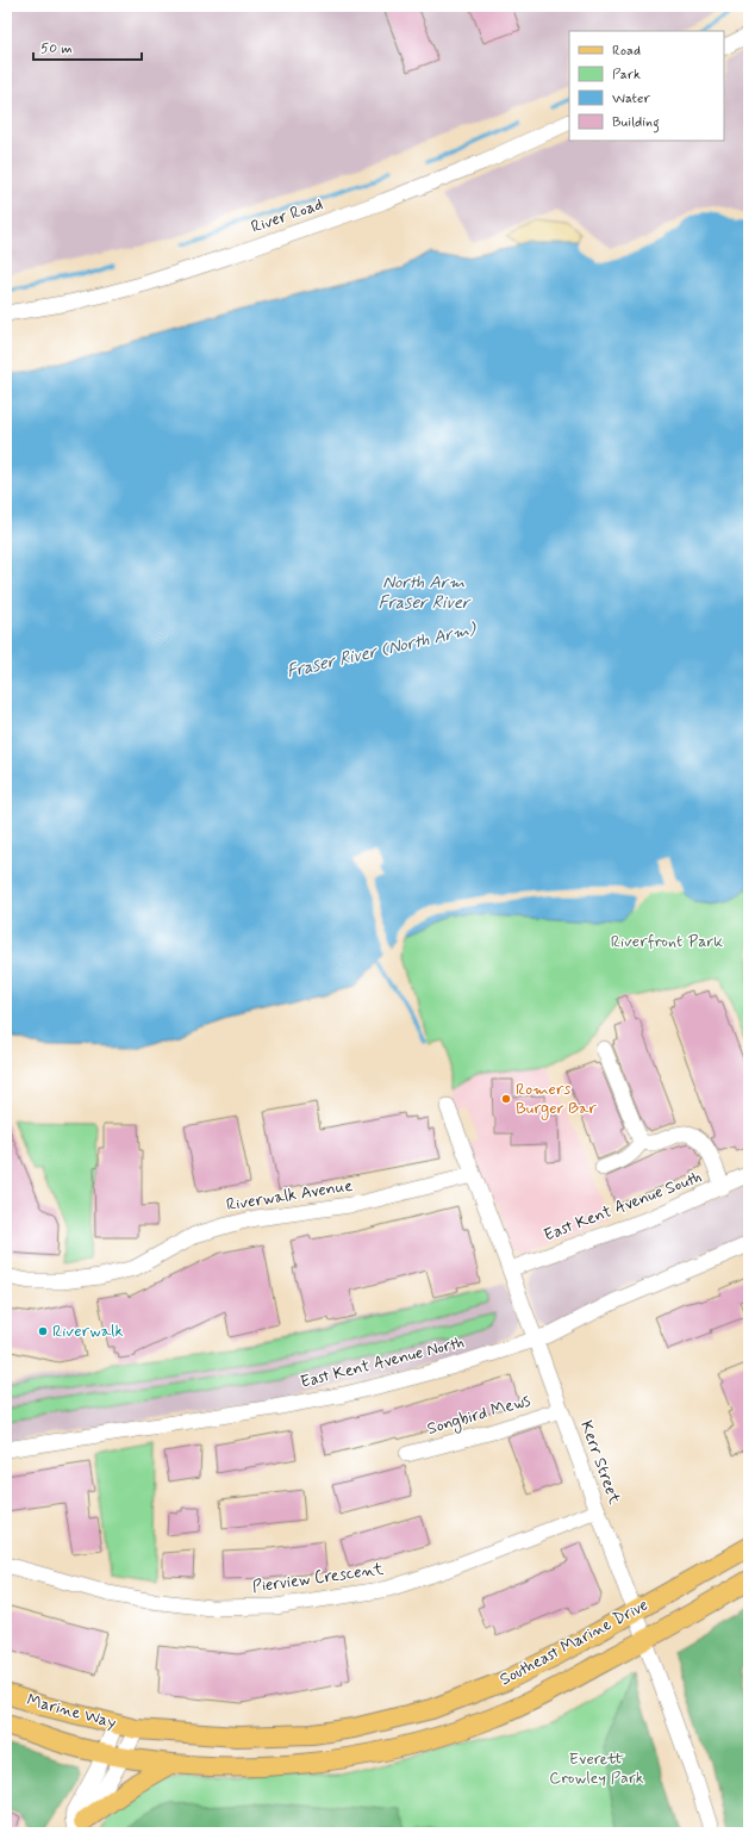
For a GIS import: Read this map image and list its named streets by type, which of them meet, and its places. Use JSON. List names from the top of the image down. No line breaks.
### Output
{"streets":{"main road":["Southeast Marine Drive","Marine Way"],"street":["River Road","Riverwalk Avenue","East Kent Avenue South","East Kent Avenue North","Songbird Mews","Kerr Street","Pierview Crescent"]},"crossings":[["Riverwalk Avenue","Kerr Street"],["East Kent Avenue South","Kerr Street"],["East Kent Avenue North","Kerr Street"],["Songbird Mews","Kerr Street"],["Kerr Street","Pierview Crescent"],["Kerr Street","Southeast Marine Drive"],["Southeast Marine Drive","Marine Way"]],"water":["North Arm Fraser River","Fraser River (North Arm)"],"parks":["Riverfront Park","Everett Crowley Park"],"places":["Romers Burger Bar","Riverwalk"],"legend":["Road","Park","Water","Building"],"scale_bar":"50 m"}
